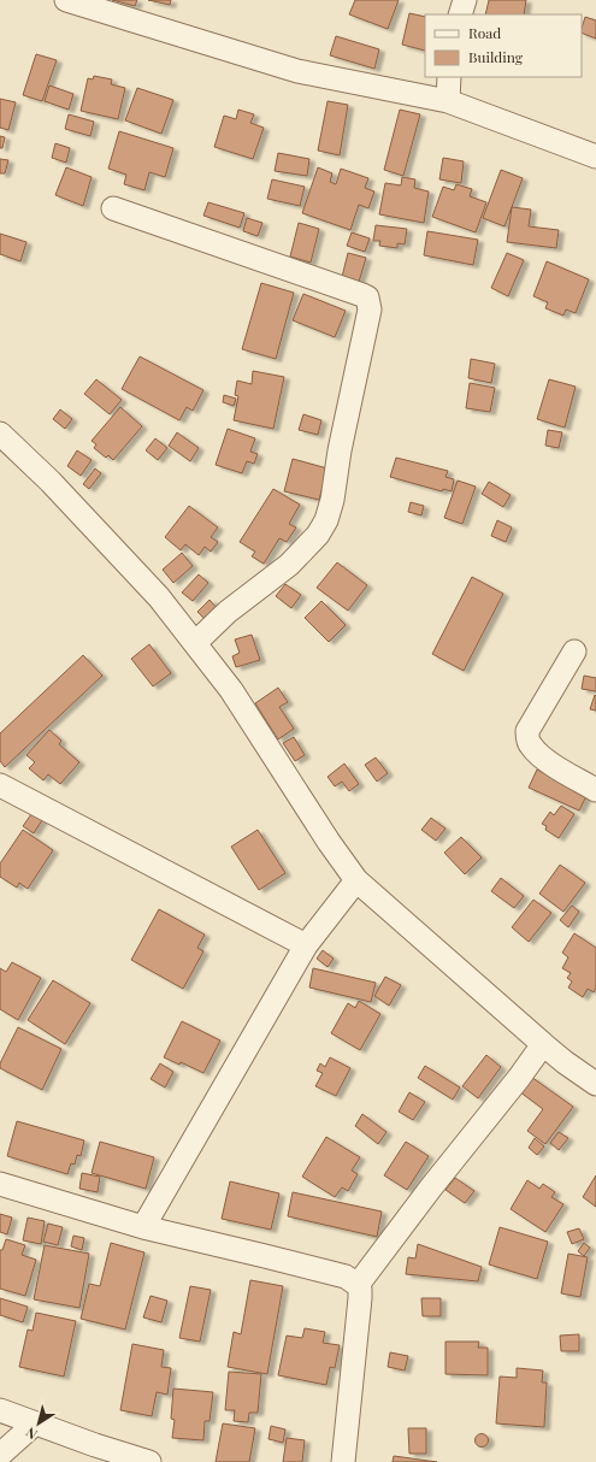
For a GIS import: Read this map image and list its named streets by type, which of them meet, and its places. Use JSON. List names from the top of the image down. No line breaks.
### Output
{"legend":["Road","Building"],"north":"bottom left"}
